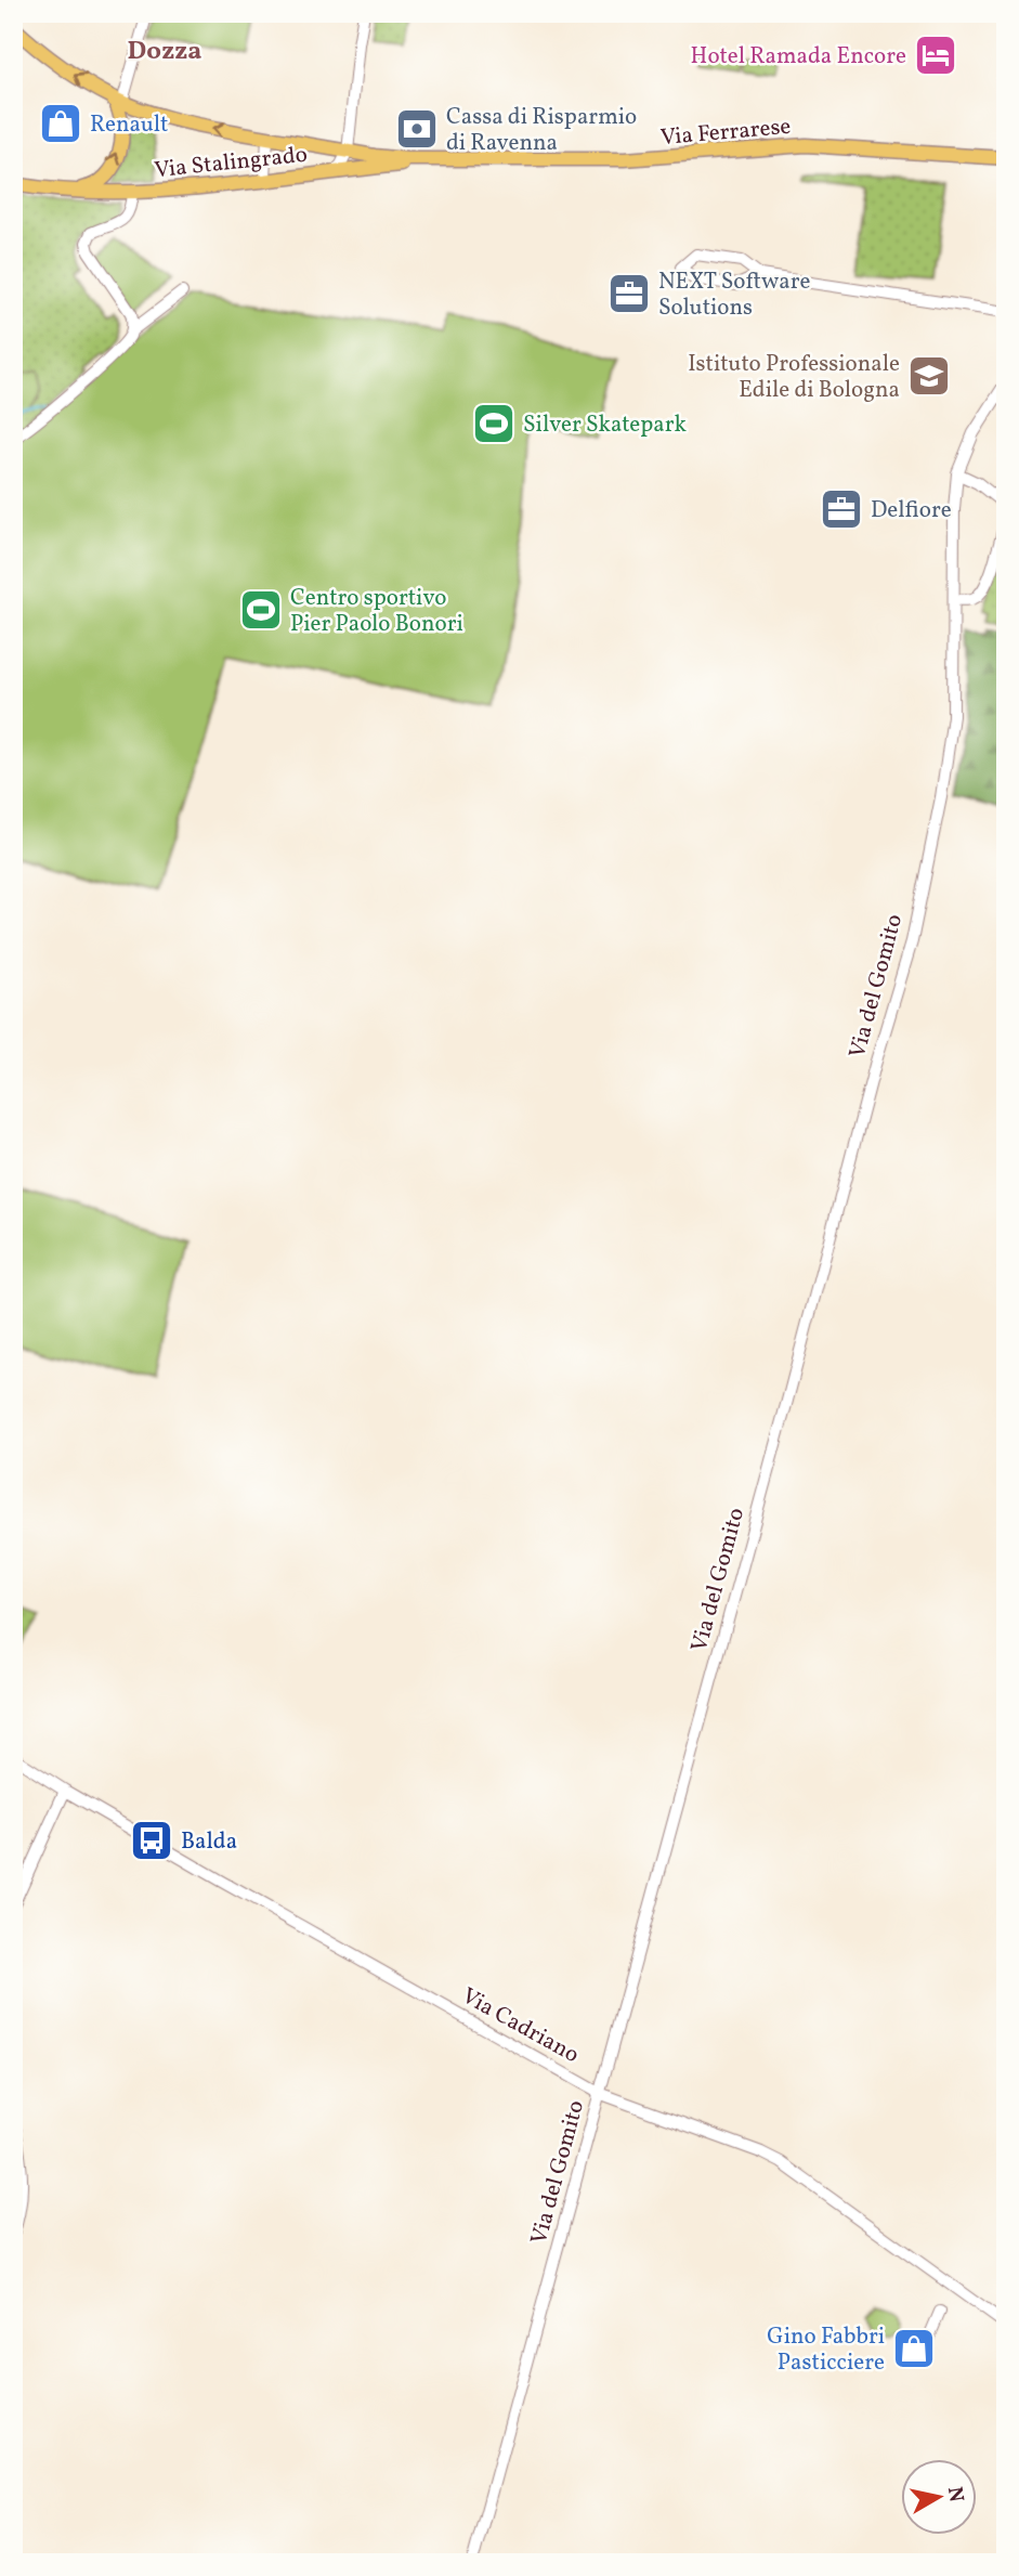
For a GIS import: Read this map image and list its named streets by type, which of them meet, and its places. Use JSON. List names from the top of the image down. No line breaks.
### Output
{"streets":{"main road":["Via Ferrarese","Via Stalingrado"],"street":["Via del Gomito","Via Cadriano"]},"crossings":[["Via Ferrarese","Via Stalingrado"],["Via del Gomito","Via Cadriano"]],"districts":["Dozza"],"places":{"hotel":["Hotel Ramada Encore"],"shop":["Renault","Gino Fabbri Pasticciere"],"bank":["Cassa di Risparmio di Ravenna"],"office":["NEXT Software Solutions","Delfiore"],"school or university":["Istituto Professionale Edile di Bologna"],"sports":["Silver Skatepark","Centro sportivo Pier Paolo Bonori"],"bus stop":["Balda"]},"north":"right"}
